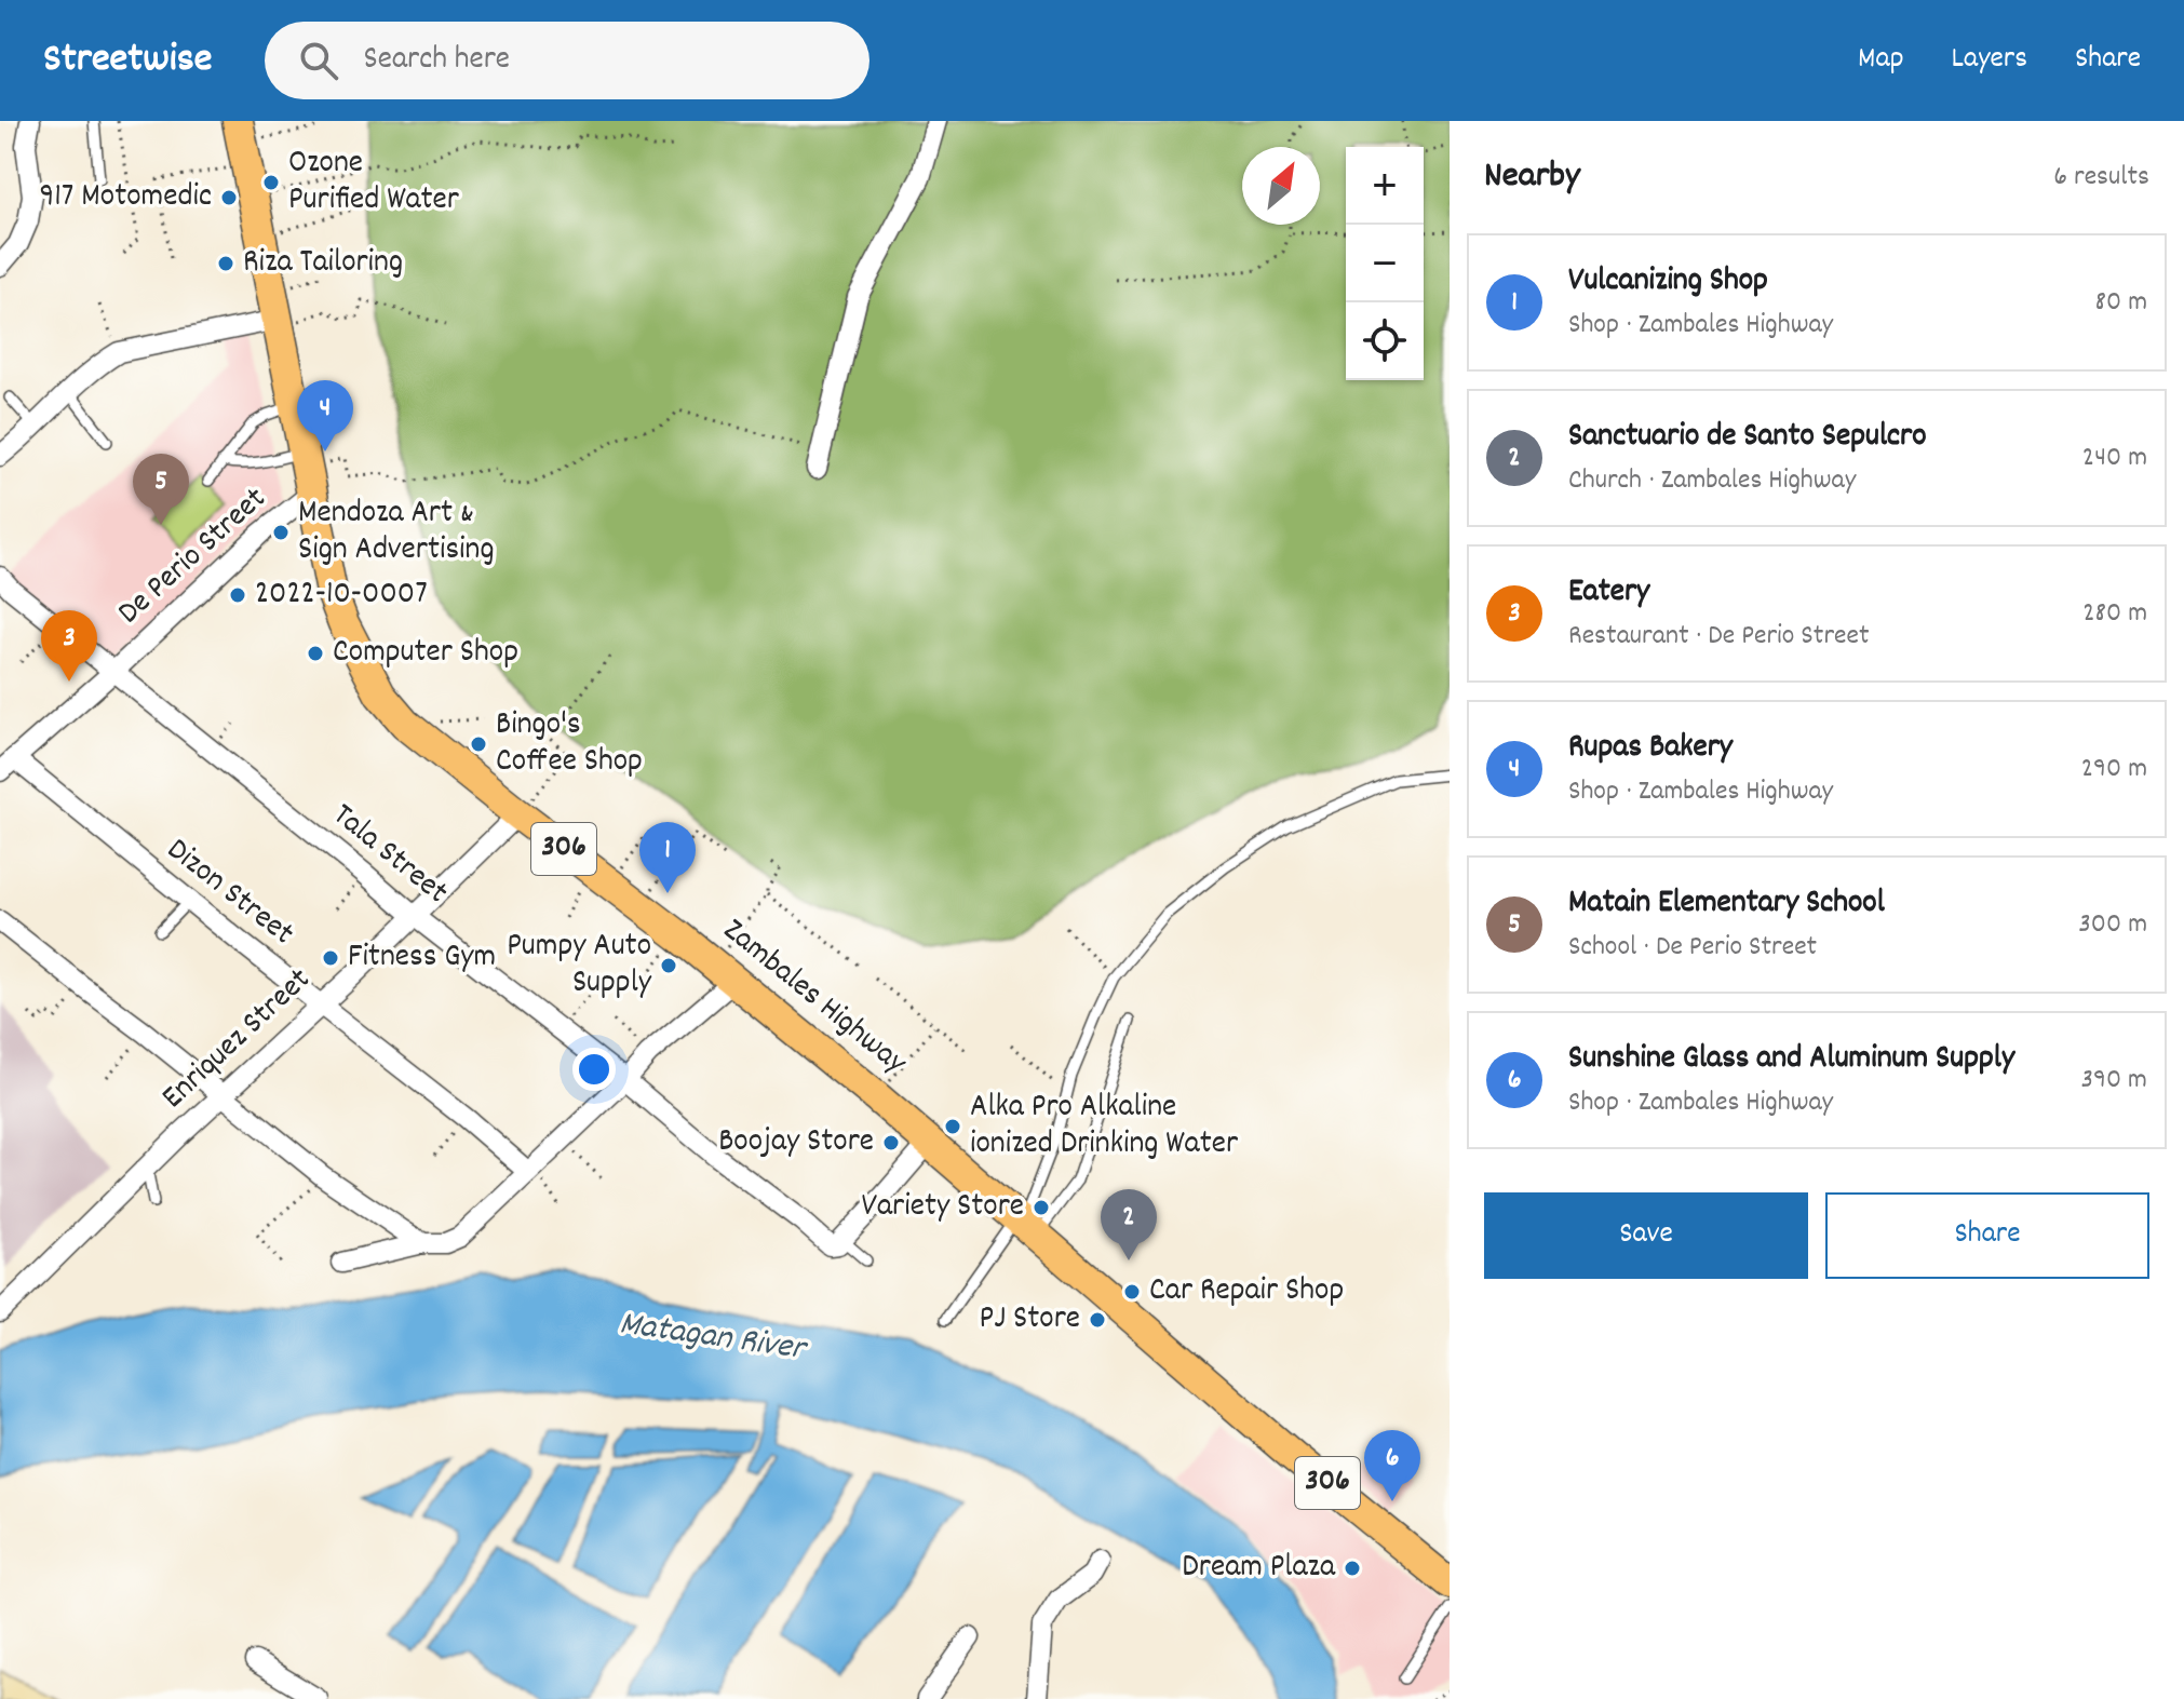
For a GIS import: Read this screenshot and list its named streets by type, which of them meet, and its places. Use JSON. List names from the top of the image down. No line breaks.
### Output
{"streets":{"main road":["306","Zambales Highway"],"street":["De Perio Street","Tala Street","Dizon Street","Enriquez Street"]},"crossings":[["De Perio Street","Tala Street"],["De Perio Street","Dizon Street"],["De Perio Street","Zambales Highway"],["Tala Street","Enriquez Street"],["Dizon Street","Enriquez Street"],["Zambales Highway","Enriquez Street"]],"water":["Matagan River"],"places":["Ozone Purified Water","917 Motomedic","Riza Tailoring","Mendoza Art & Sign Advertising","2022-10-0007","Computer Shop","Bingo's Coffee Shop","Fitness Gym","Pumpy Auto Supply","Alka Pro Alkaline ionized Drinking Water","Boojay Store","Variety Store","Car Repair Shop","PJ Store","Dream Plaza"],"north":"top right","page":{"header":"Streetwise","search":"Search here","nav":["Map","Layers","Share"],"heading":["Nearby","6 results"],"map_buttons":["+","−"],"list":[{"mark":"1","name":"Vulcanizing Shop","note":"Shop · Zambales Highway","value":"80 m"},{"mark":"2","name":"Sanctuario de Santo Sepulcro","note":"Church · Zambales Highway","value":"240 m"},{"mark":"3","name":"Eatery","note":"Restaurant · De Perio Street","value":"280 m"},{"mark":"4","name":"Rupas Bakery","note":"Shop · Zambales Highway","value":"290 m"},{"mark":"5","name":"Matain Elementary School","note":"School · De Perio Street","value":"300 m"},{"mark":"6","name":"Sunshine Glass and Aluminum Supply","note":"Shop · Zambales Highway","value":"390 m"}],"pins":["4","5","3","1","2","6"],"buttons":["Save","Share"]}}
